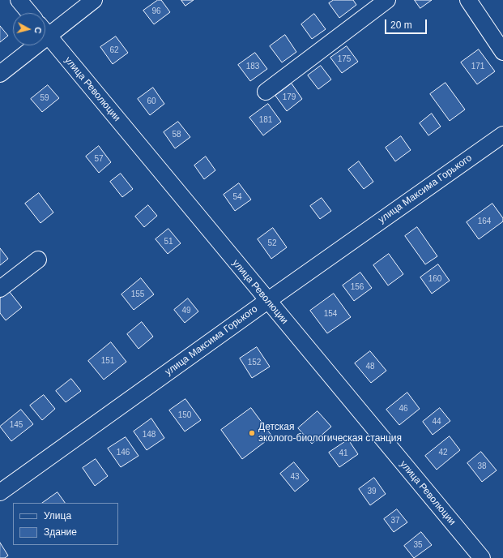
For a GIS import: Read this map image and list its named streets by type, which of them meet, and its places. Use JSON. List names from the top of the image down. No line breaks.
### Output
{"streets":{"street":["улица Революции","улица Максима Горького"]},"crossings":[["улица Революции","улица Максима Горького"]],"places":["Детская эколого-биологическая станция"],"house_numbers":["96","62","175","183","171","179","59","60","181","58","57","54","164","51","52","160","156","155","49","154","151","152","48","46","150","44","145","148","146","42","41","38","43","39","37","35"],"legend":["Улица","Здание"],"scale_bar":"20 m","north":"right"}
